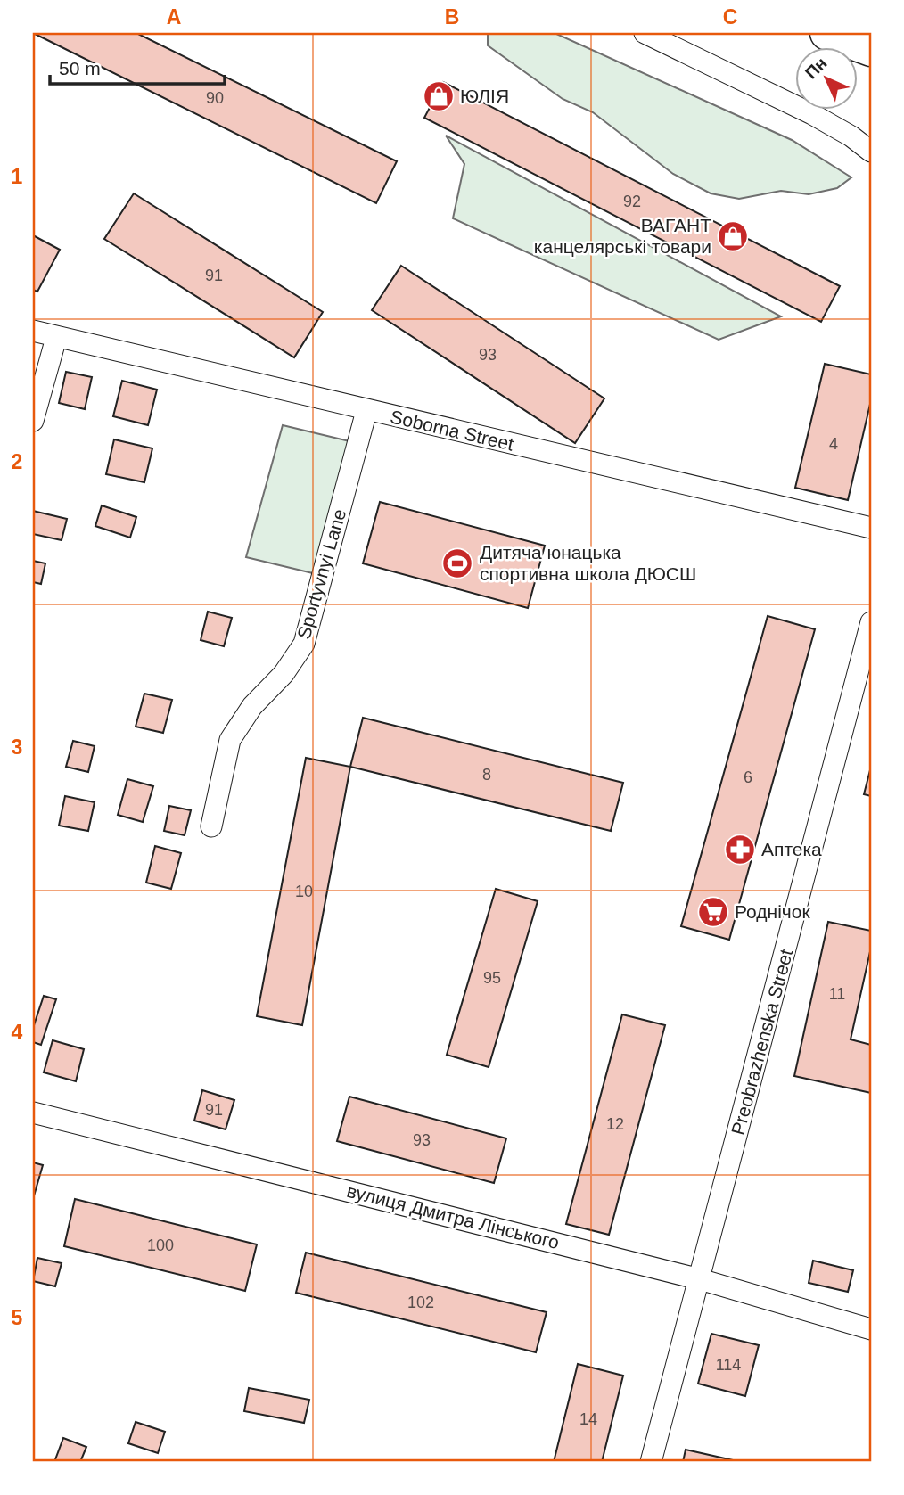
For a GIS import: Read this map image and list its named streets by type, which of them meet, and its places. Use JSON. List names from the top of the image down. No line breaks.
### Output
{"streets":{"street":["Soborna Street","Sportyvnyi Lane","Preobrazhenska Street","вулиця Дмитра Лінського"]},"crossings":[["Soborna Street","Sportyvnyi Lane"],["Preobrazhenska Street","вулиця Дмитра Лінського"]],"places":{"shop":["ЮЛІЯ","ВАГАНТ канцелярські товари"],"sports":["Дитяча юнацька спортивна школа ДЮСШ"],"pharmacy":["Аптека"],"supermarket":["Роднічок"]},"house_numbers":["90","92","91","93","4","8","6","10","95","11","91","12","93","100","102","114","14"],"scale_bar":"50 m","north":"top left","grid":{"columns":["A","B","C"],"rows":["1","2","3","4","5"]}}
